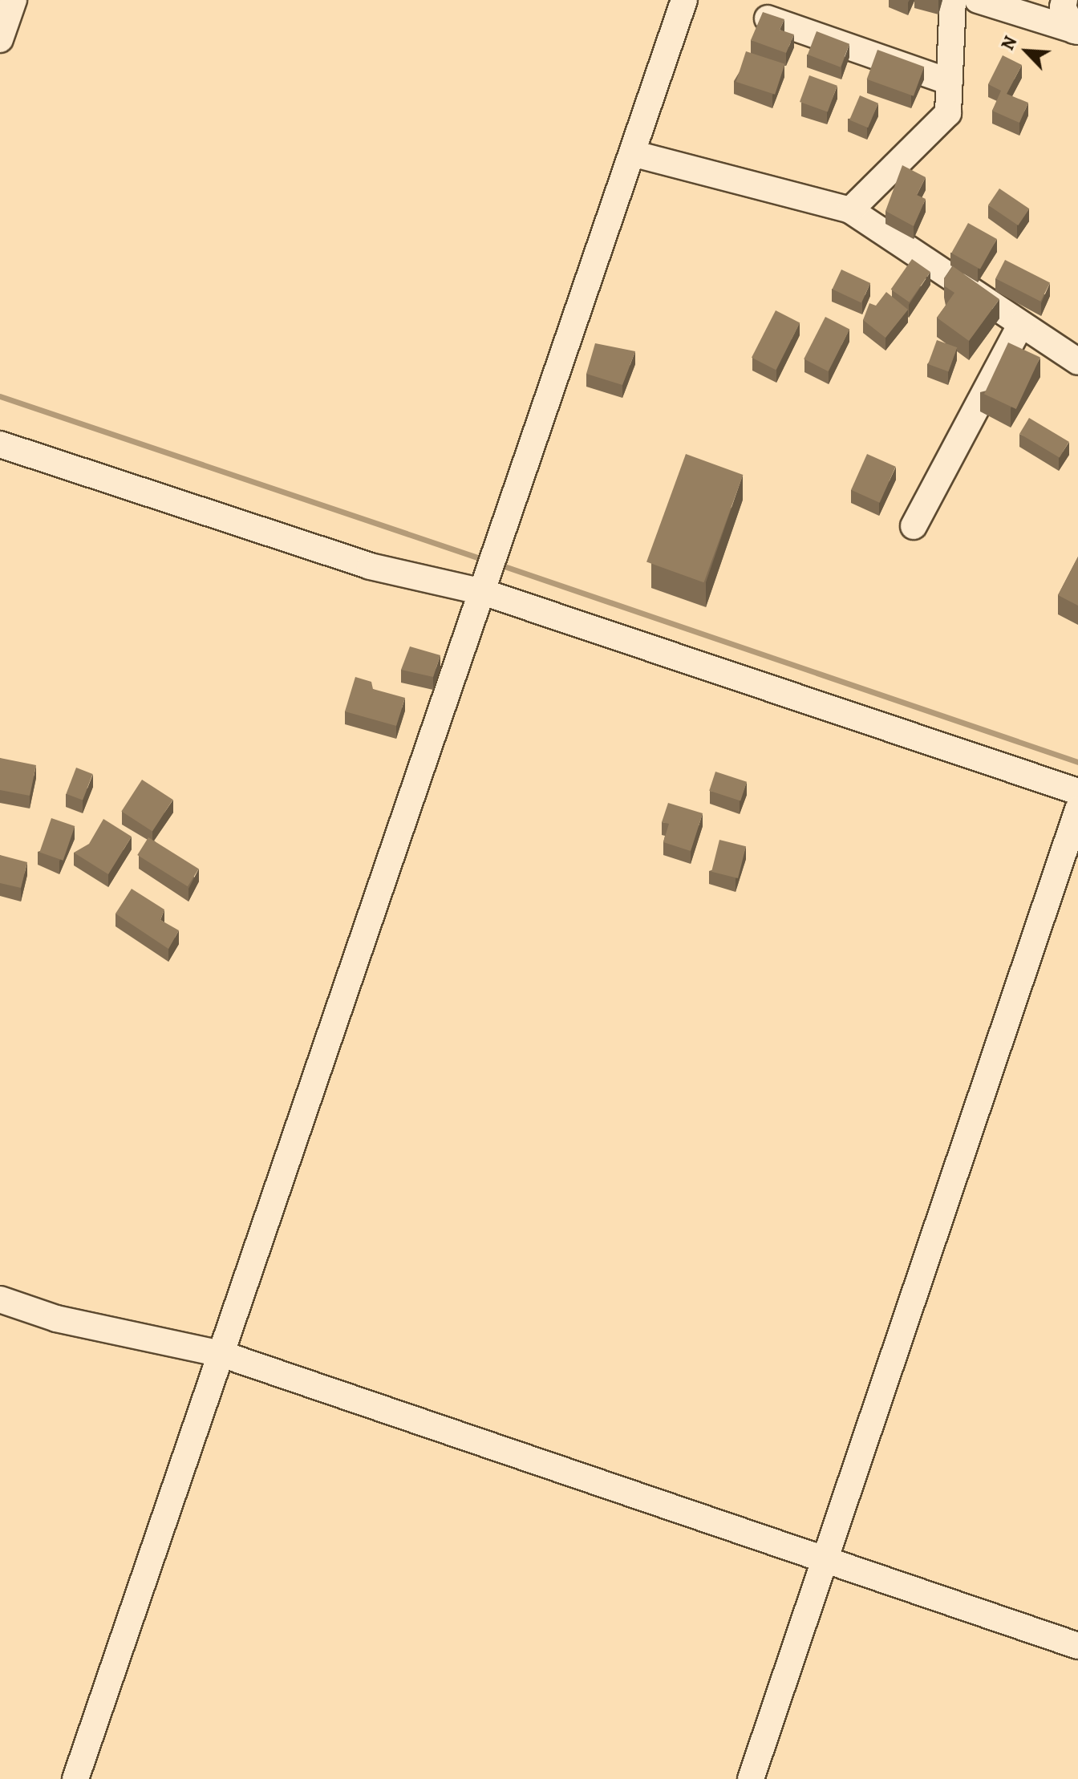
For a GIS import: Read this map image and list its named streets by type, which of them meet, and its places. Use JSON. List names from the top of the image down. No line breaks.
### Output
{"north":"top left"}
